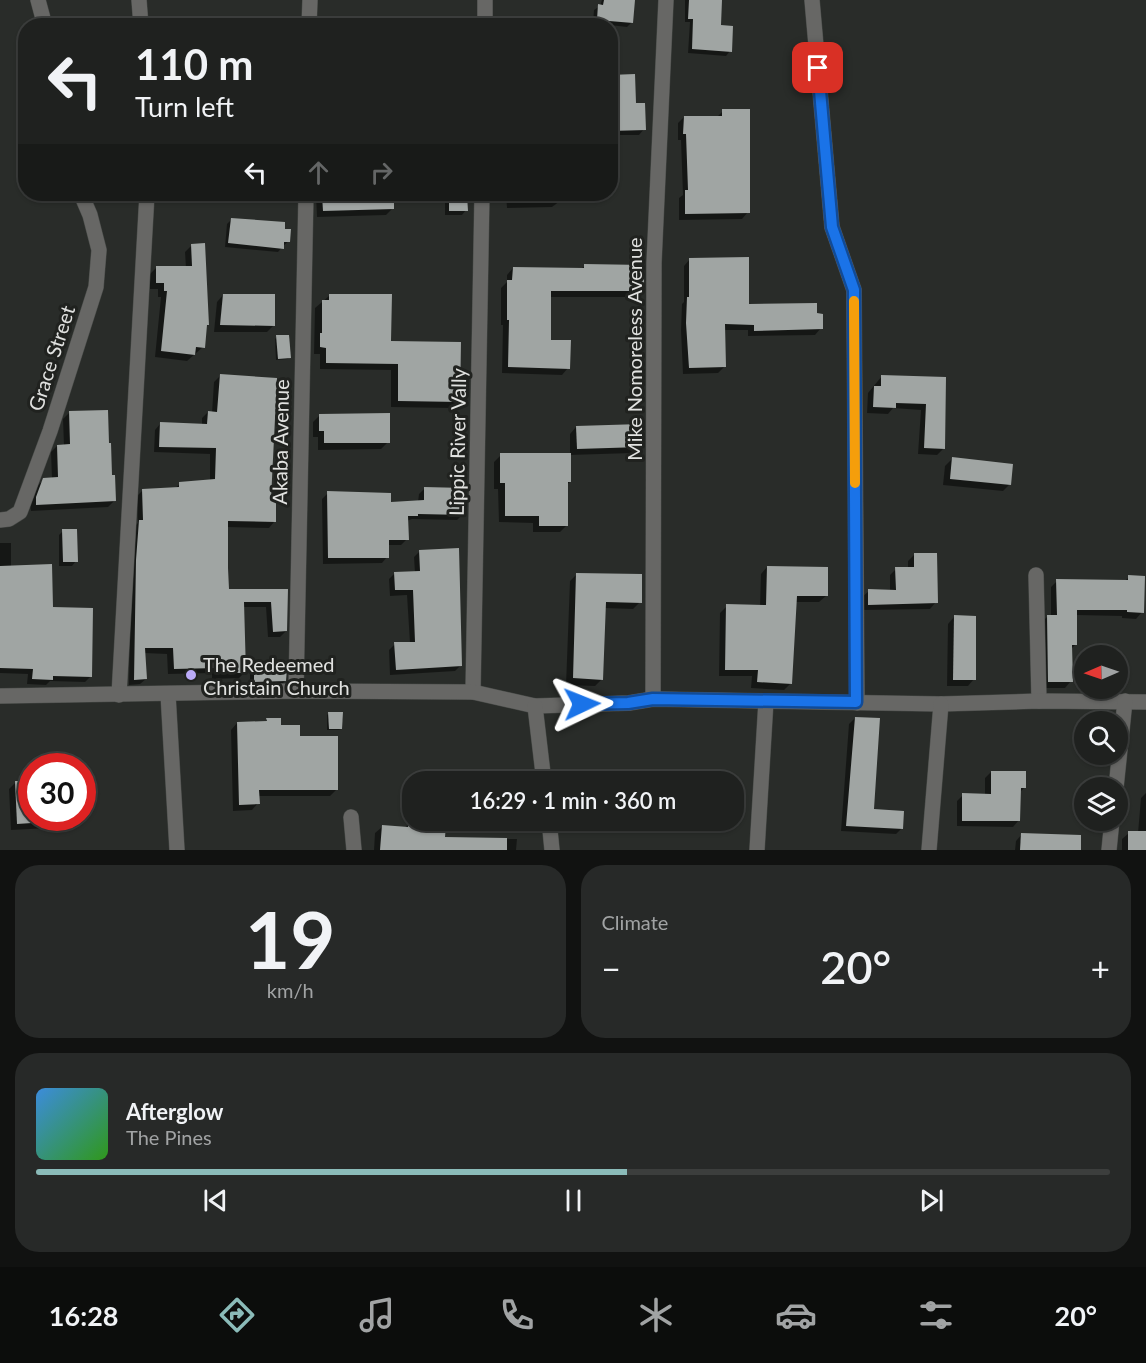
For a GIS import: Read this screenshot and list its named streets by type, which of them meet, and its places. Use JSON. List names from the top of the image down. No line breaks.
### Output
{"streets":{"street":["Mike Nomoreless Avenue","Grace Street","Akaba Avenue","Lippic River Vally"]},"places":["The Redeemed Christain Church"],"north":"left","page":{"turn":["110 m","Turn left"],"limit":"30","trip":"16:29 · 1 min · 360 m","tile":[["19","km/h"],"Climate"],"heat":["−","20°","+"],"song":["Afterglow","The Pines"],"tabs":["16:28","20°"]}}
